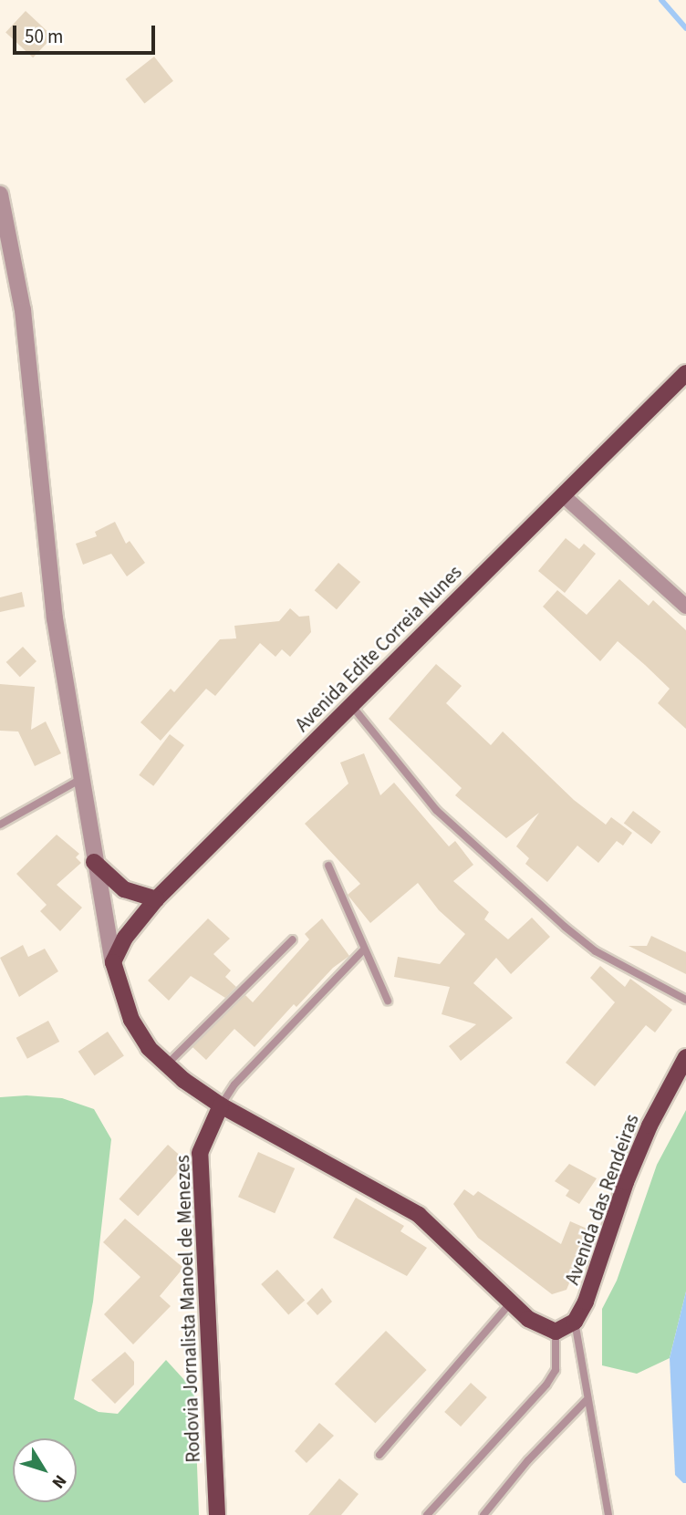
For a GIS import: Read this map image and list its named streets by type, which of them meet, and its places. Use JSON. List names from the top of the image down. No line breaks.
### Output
{"streets":{"main road":["Avenida Edite Correia Nunes","Avenida das Rendeiras","Rodovia Jornalista Manoel de Menezes"]},"scale_bar":"50 m","north":"bottom right"}
